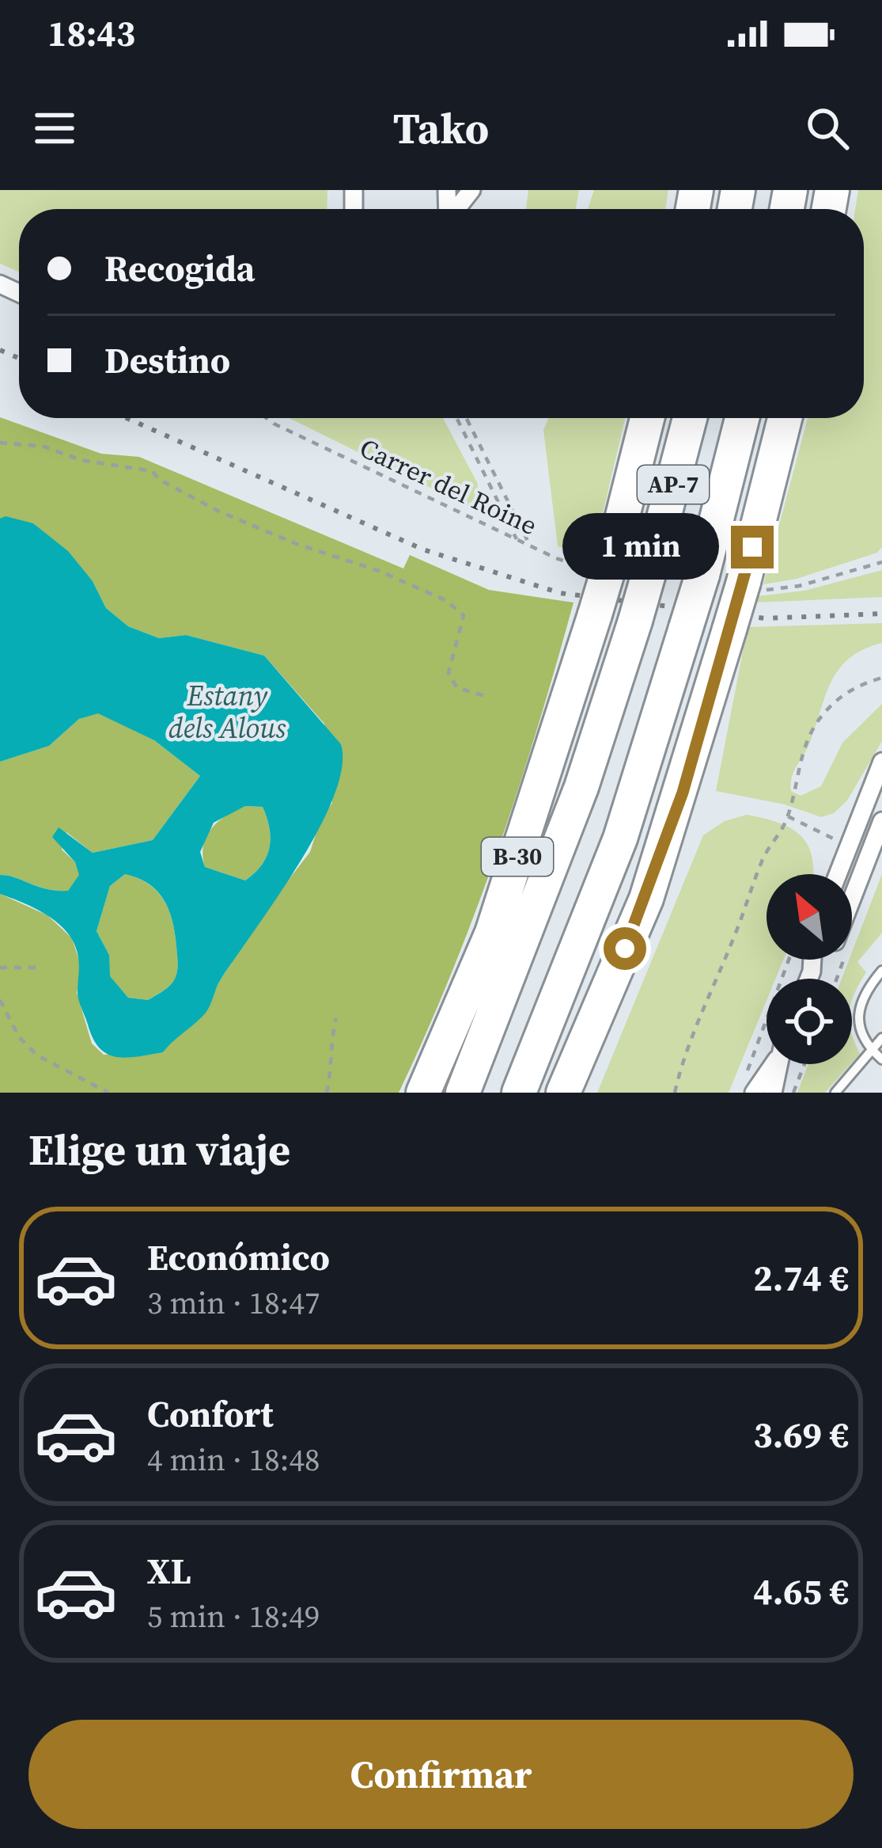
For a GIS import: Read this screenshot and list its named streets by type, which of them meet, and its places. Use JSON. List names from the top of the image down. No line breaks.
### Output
{"streets":{"highway":["AP-7","B-30"],"path":["Carrer del Roine"]},"crossings":[["Carrer del Roine","B-30"]],"water":["Estany dels Alous"],"north":"top left","page":{"status":"18:43","header":"Tako","banner":["Recogida","Destino"],"bubble":"1 min","heading":"Elige un viaje","list":[{"name":"Económico","note":"3 min · 18:47","value":"2.74 €"},{"name":"Confort","note":"4 min · 18:48","value":"3.69 €"},{"name":"XL","note":"5 min · 18:49","value":"4.65 €"}],"buttons":"Confirmar"}}
